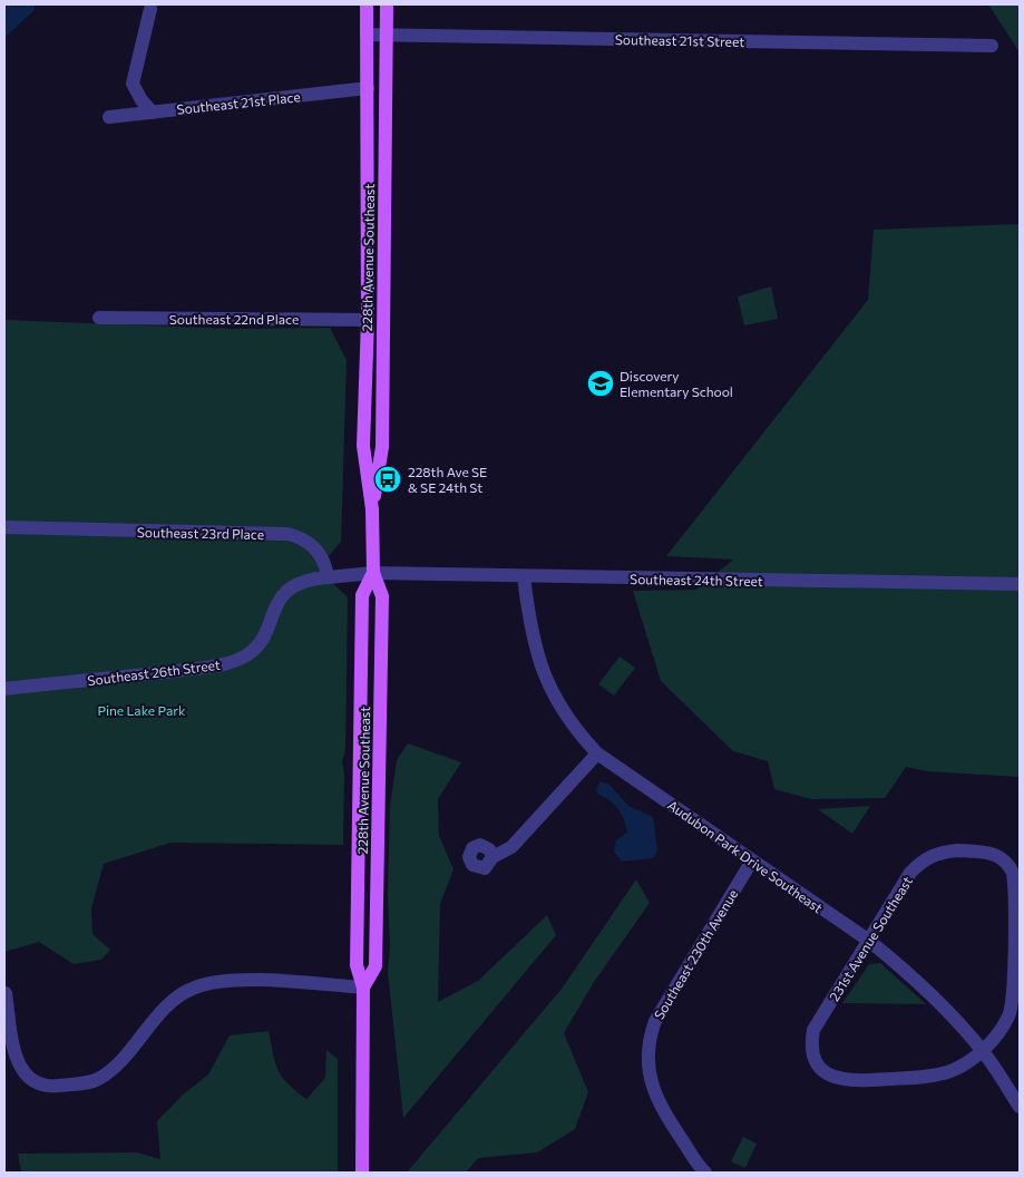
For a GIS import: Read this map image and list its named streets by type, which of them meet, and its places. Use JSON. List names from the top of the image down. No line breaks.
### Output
{"streets":{"main road":["228th Avenue Southeast"],"street":["Southeast 21st Street","Southeast 21st Place","Southeast 22nd Place","Southeast 23rd Place","Southeast 24th Street","Southeast 26th Street","Audubon Park Drive Southeast","231st Avenue Southeast","Southeast 230th Avenue"]},"crossings":[["Southeast 21st Street","228th Avenue Southeast"],["Southeast 21st Place","228th Avenue Southeast"],["228th Avenue Southeast","Southeast 22nd Place"],["228th Avenue Southeast","Southeast 24th Street"],["Southeast 23rd Place","Southeast 26th Street"],["Southeast 24th Street","Audubon Park Drive Southeast"],["Audubon Park Drive Southeast","231st Avenue Southeast"],["Audubon Park Drive Southeast","Southeast 230th Avenue"]],"parks":["Pine Lake Park"],"places":{"school or university":["Discovery Elementary School"],"bus stop":["228th Ave SE & SE 24th St"]}}
